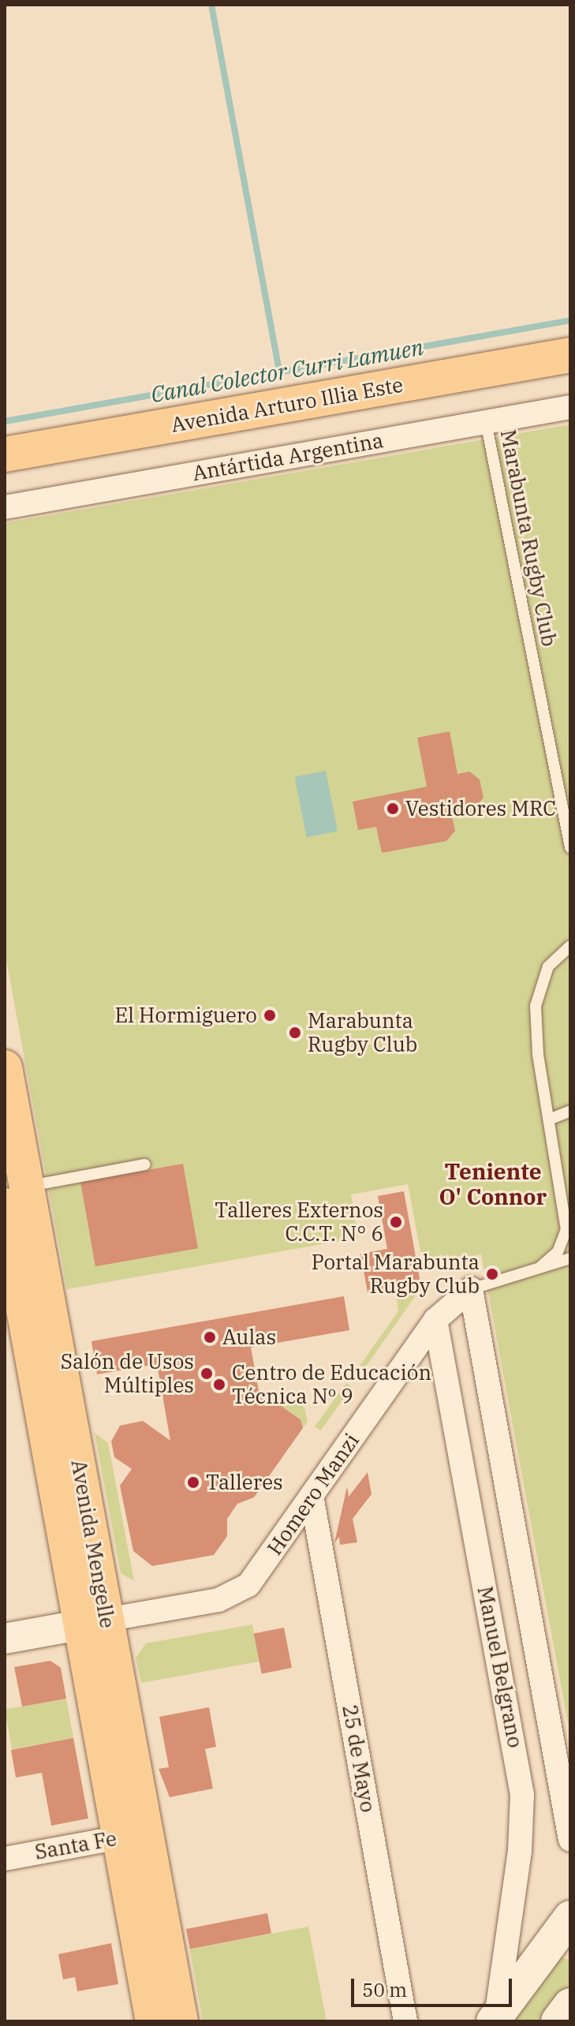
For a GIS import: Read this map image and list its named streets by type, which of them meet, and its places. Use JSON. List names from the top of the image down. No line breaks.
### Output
{"streets":{"main road":["Avenida Arturo Illia Este","Avenida Mengelle"],"street":["Antártida Argentina","Homero Manzi","Manuel Belgrano","25 de Mayo","Santa Fe"],"lane":["Marabunta Rugby Club"]},"crossings":[["Antártida Argentina","Marabunta Rugby Club"],["Homero Manzi","Avenida Mengelle"],["Homero Manzi","Manuel Belgrano"],["Homero Manzi","25 de Mayo"],["Avenida Mengelle","Santa Fe"]],"districts":["Teniente O' Connor"],"water":["Canal Colector Curri Lamuen"],"places":["Vestidores MRC","El Hormiguero","Marabunta Rugby Club","Talleres Externos C.C.T. N° 6","Portal Marabunta Rugby Club","Aulas","Salón de Usos Múltiples","Centro de Educación Técnica Nº 9","Talleres"],"scale_bar":"50 m"}
